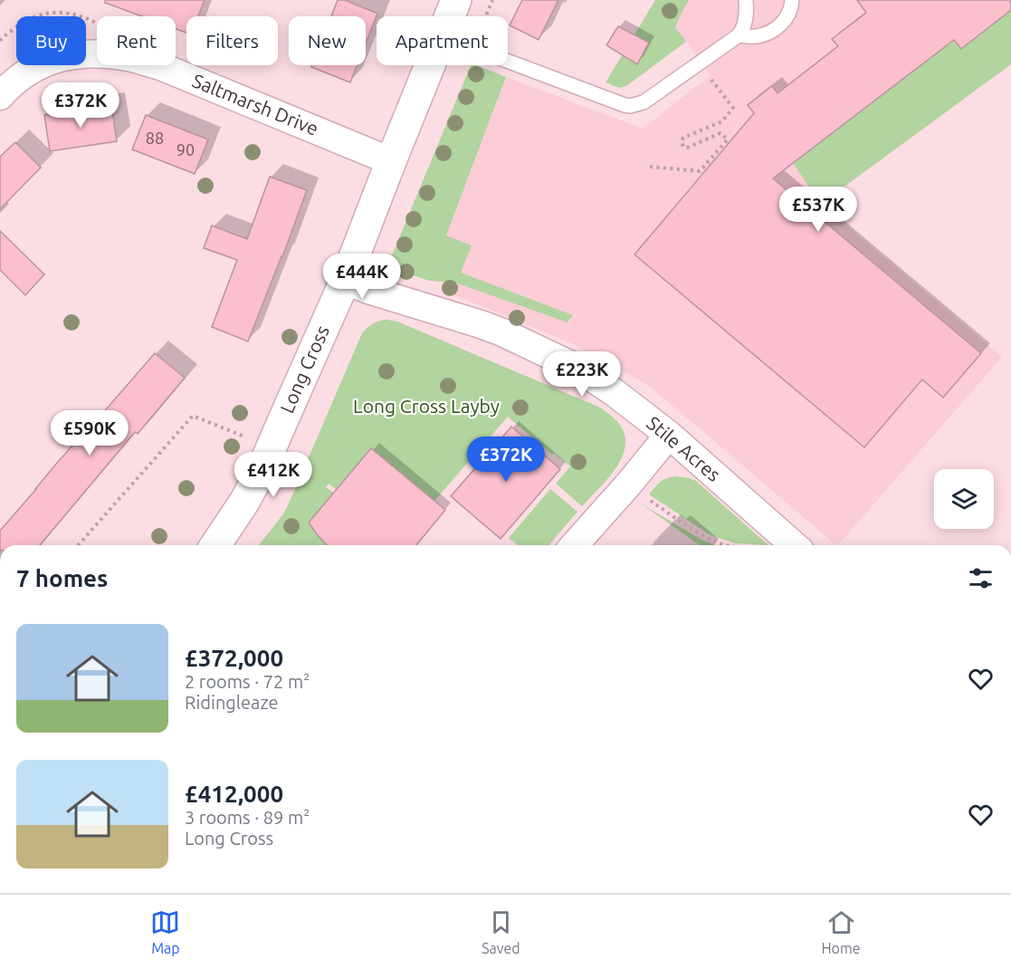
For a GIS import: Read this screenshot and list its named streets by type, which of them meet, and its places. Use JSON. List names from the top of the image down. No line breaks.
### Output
{"streets":{"street":["Saltmarsh Drive","Long Cross","Stile Acres"]},"crossings":[["Saltmarsh Drive","Long Cross"],["Long Cross","Stile Acres"]],"parks":["Long Cross Layby"],"house_numbers":["88","90"],"page":{"chip":["Buy","Rent","Filters","New","Apartment"],"price":["£372K","£537K","£444K","£223K","£590K","£372K","£412K"],"heading":"7 homes","list":[{"name":"£372,000","note":"2 rooms · 72 m² · Ridingleaze"},{"name":"£412,000","note":"3 rooms · 89 m² · Long Cross"}],"tabs":["Map","Saved","Home"]}}
